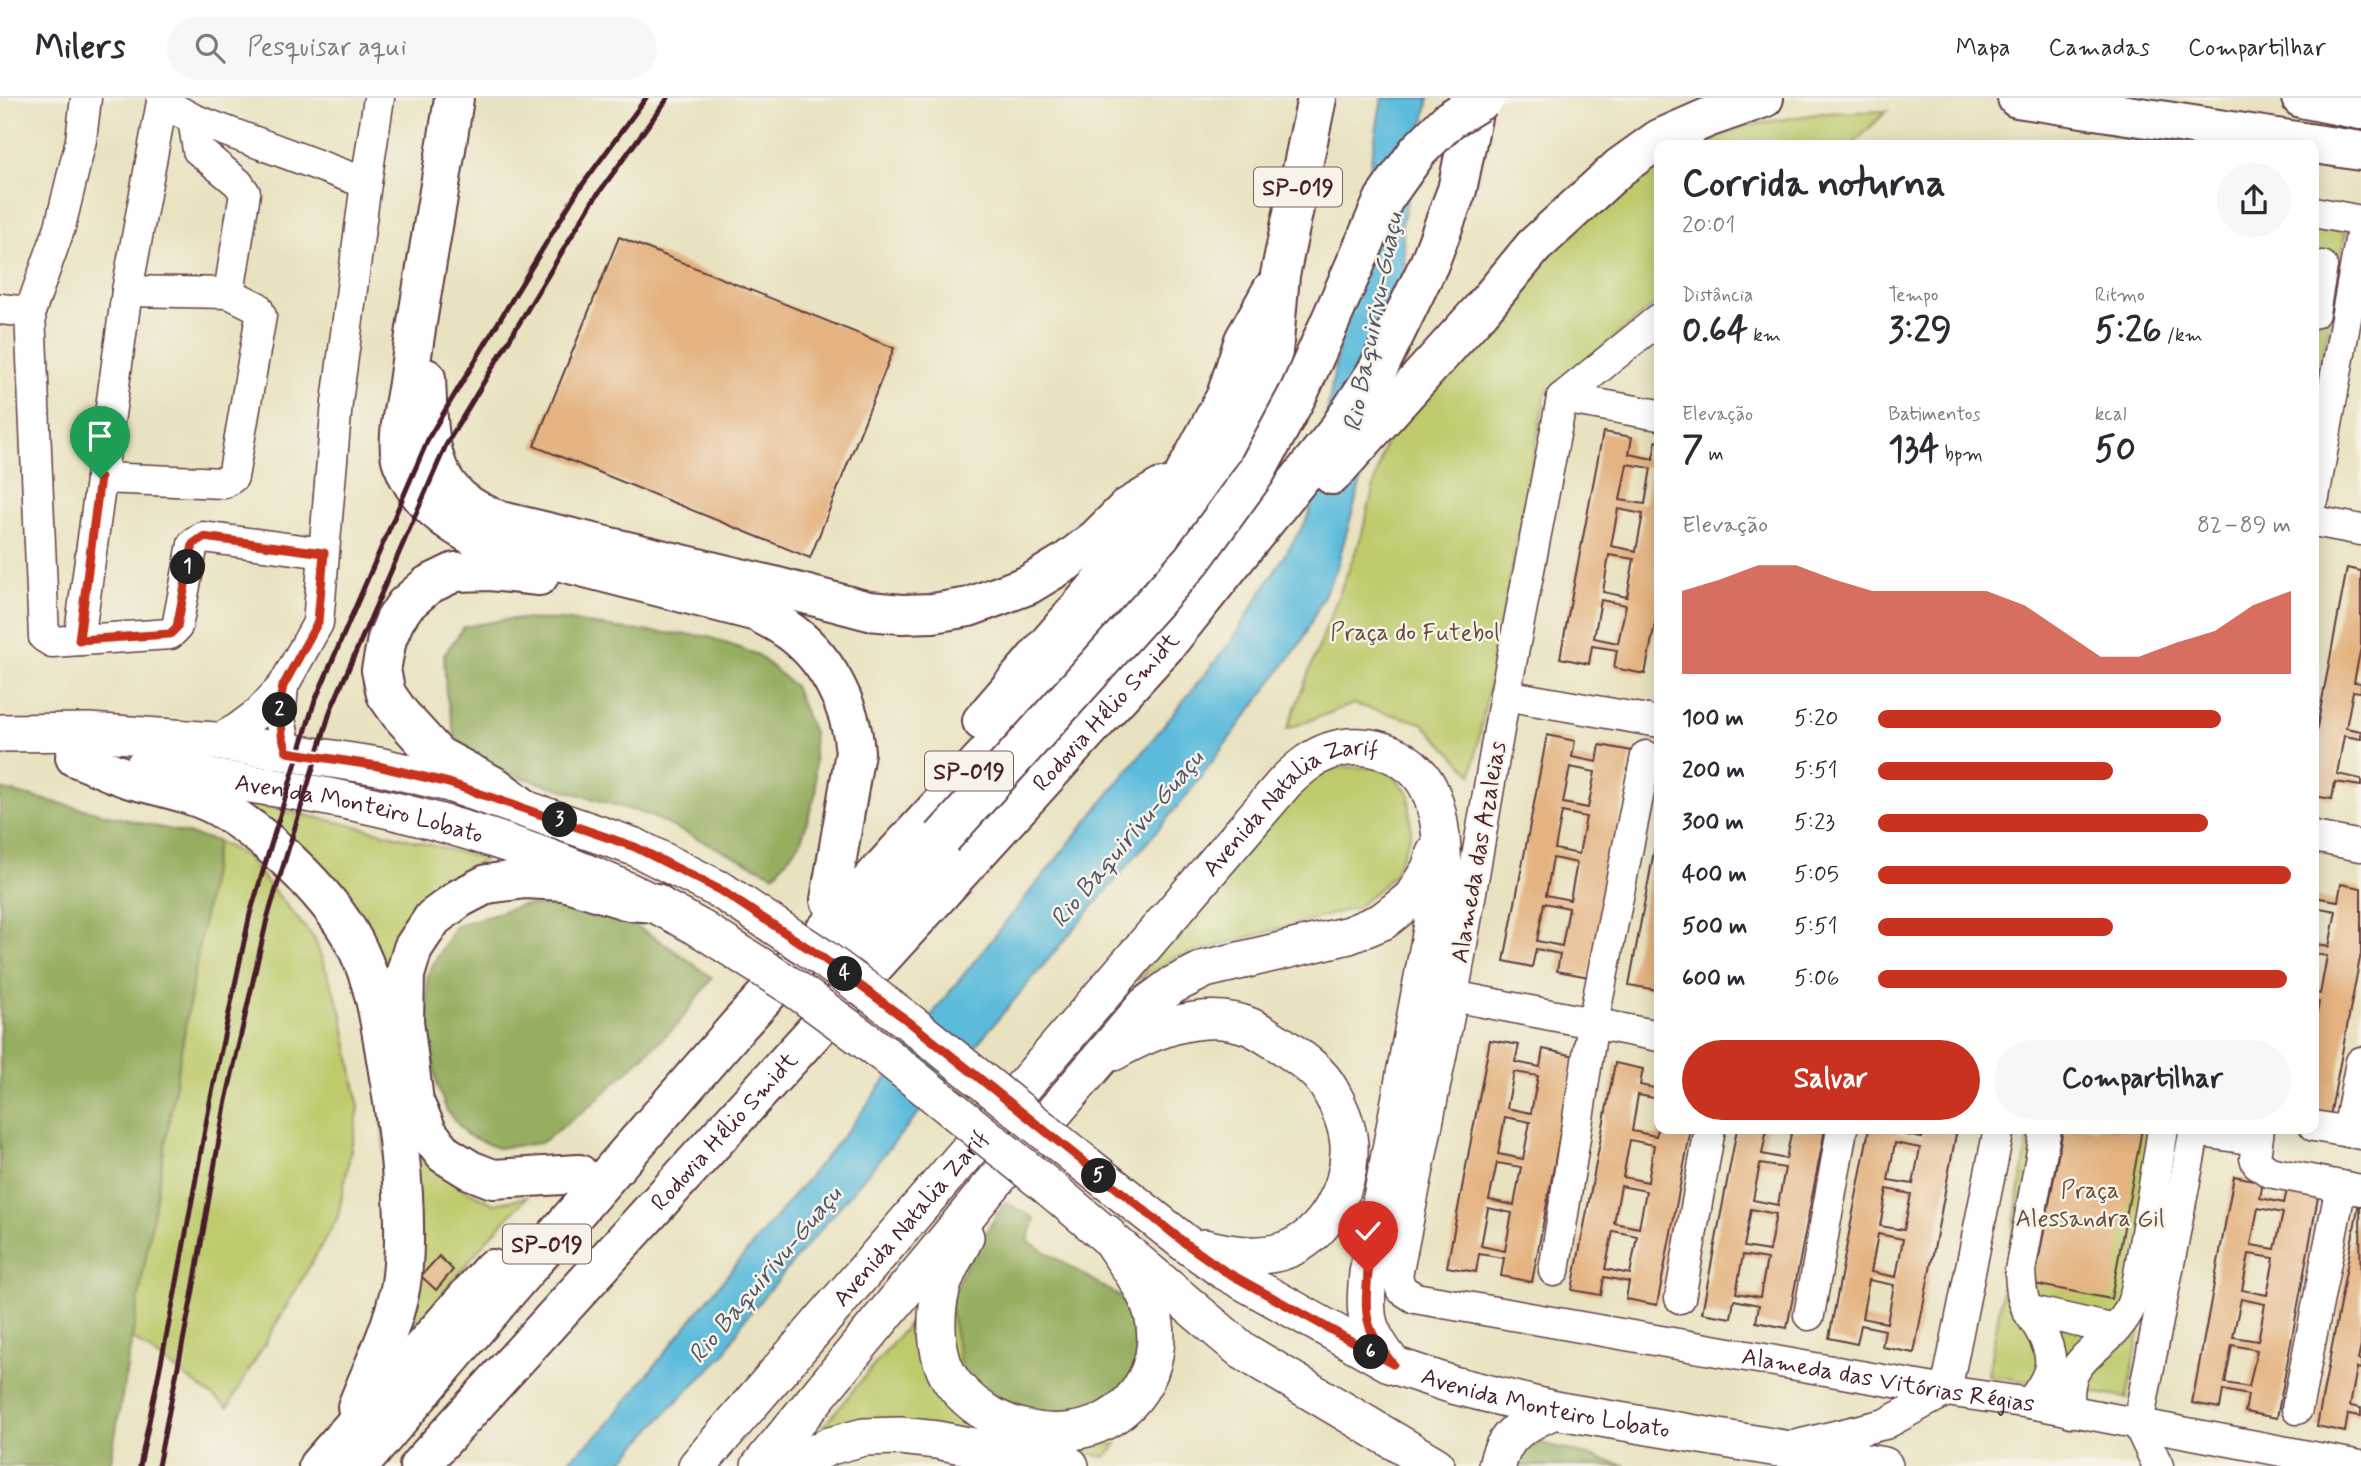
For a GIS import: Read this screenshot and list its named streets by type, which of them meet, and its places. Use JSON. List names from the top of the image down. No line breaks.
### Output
{"streets":{"highway":["SP-019","Rodovia Hélio Smidt"],"main road":["Avenida Monteiro Lobato","Avenida Natalia Zarif"],"street":["Alameda das Azaleias","Alameda das Vitórias Régias"]},"crossings":[["Alameda das Azaleias","Alameda das Vitórias Régias"]],"water":["Rio Baquirivu-Guaçu"],"parks":["Praça do Futebol","Praça Alessandra Gil"],"page":{"header":"Milers","search":"Pesquisar aqui","nav":["Mapa","Camadas","Compartilhar"],"heading":["Corrida noturna","20:01"],"stats":[["Distância","0.64 km"],["Tempo","3:29"],["Ritmo","5:26 /km"],["Elevação","7 m"],["Batimentos","134 bpm"],["kcal","50"]],"chart":["Elevação","82–89 m"],"pins":["1","2","3","4","5","6"],"list":[{"name":"100 m","note":"5:20"},{"name":"200 m","note":"5:51"},{"name":"300 m","note":"5:23"},{"name":"400 m","note":"5:05"},{"name":"500 m","note":"5:51"},{"name":"600 m","note":"5:06"}],"buttons":["Salvar","Compartilhar"]}}
